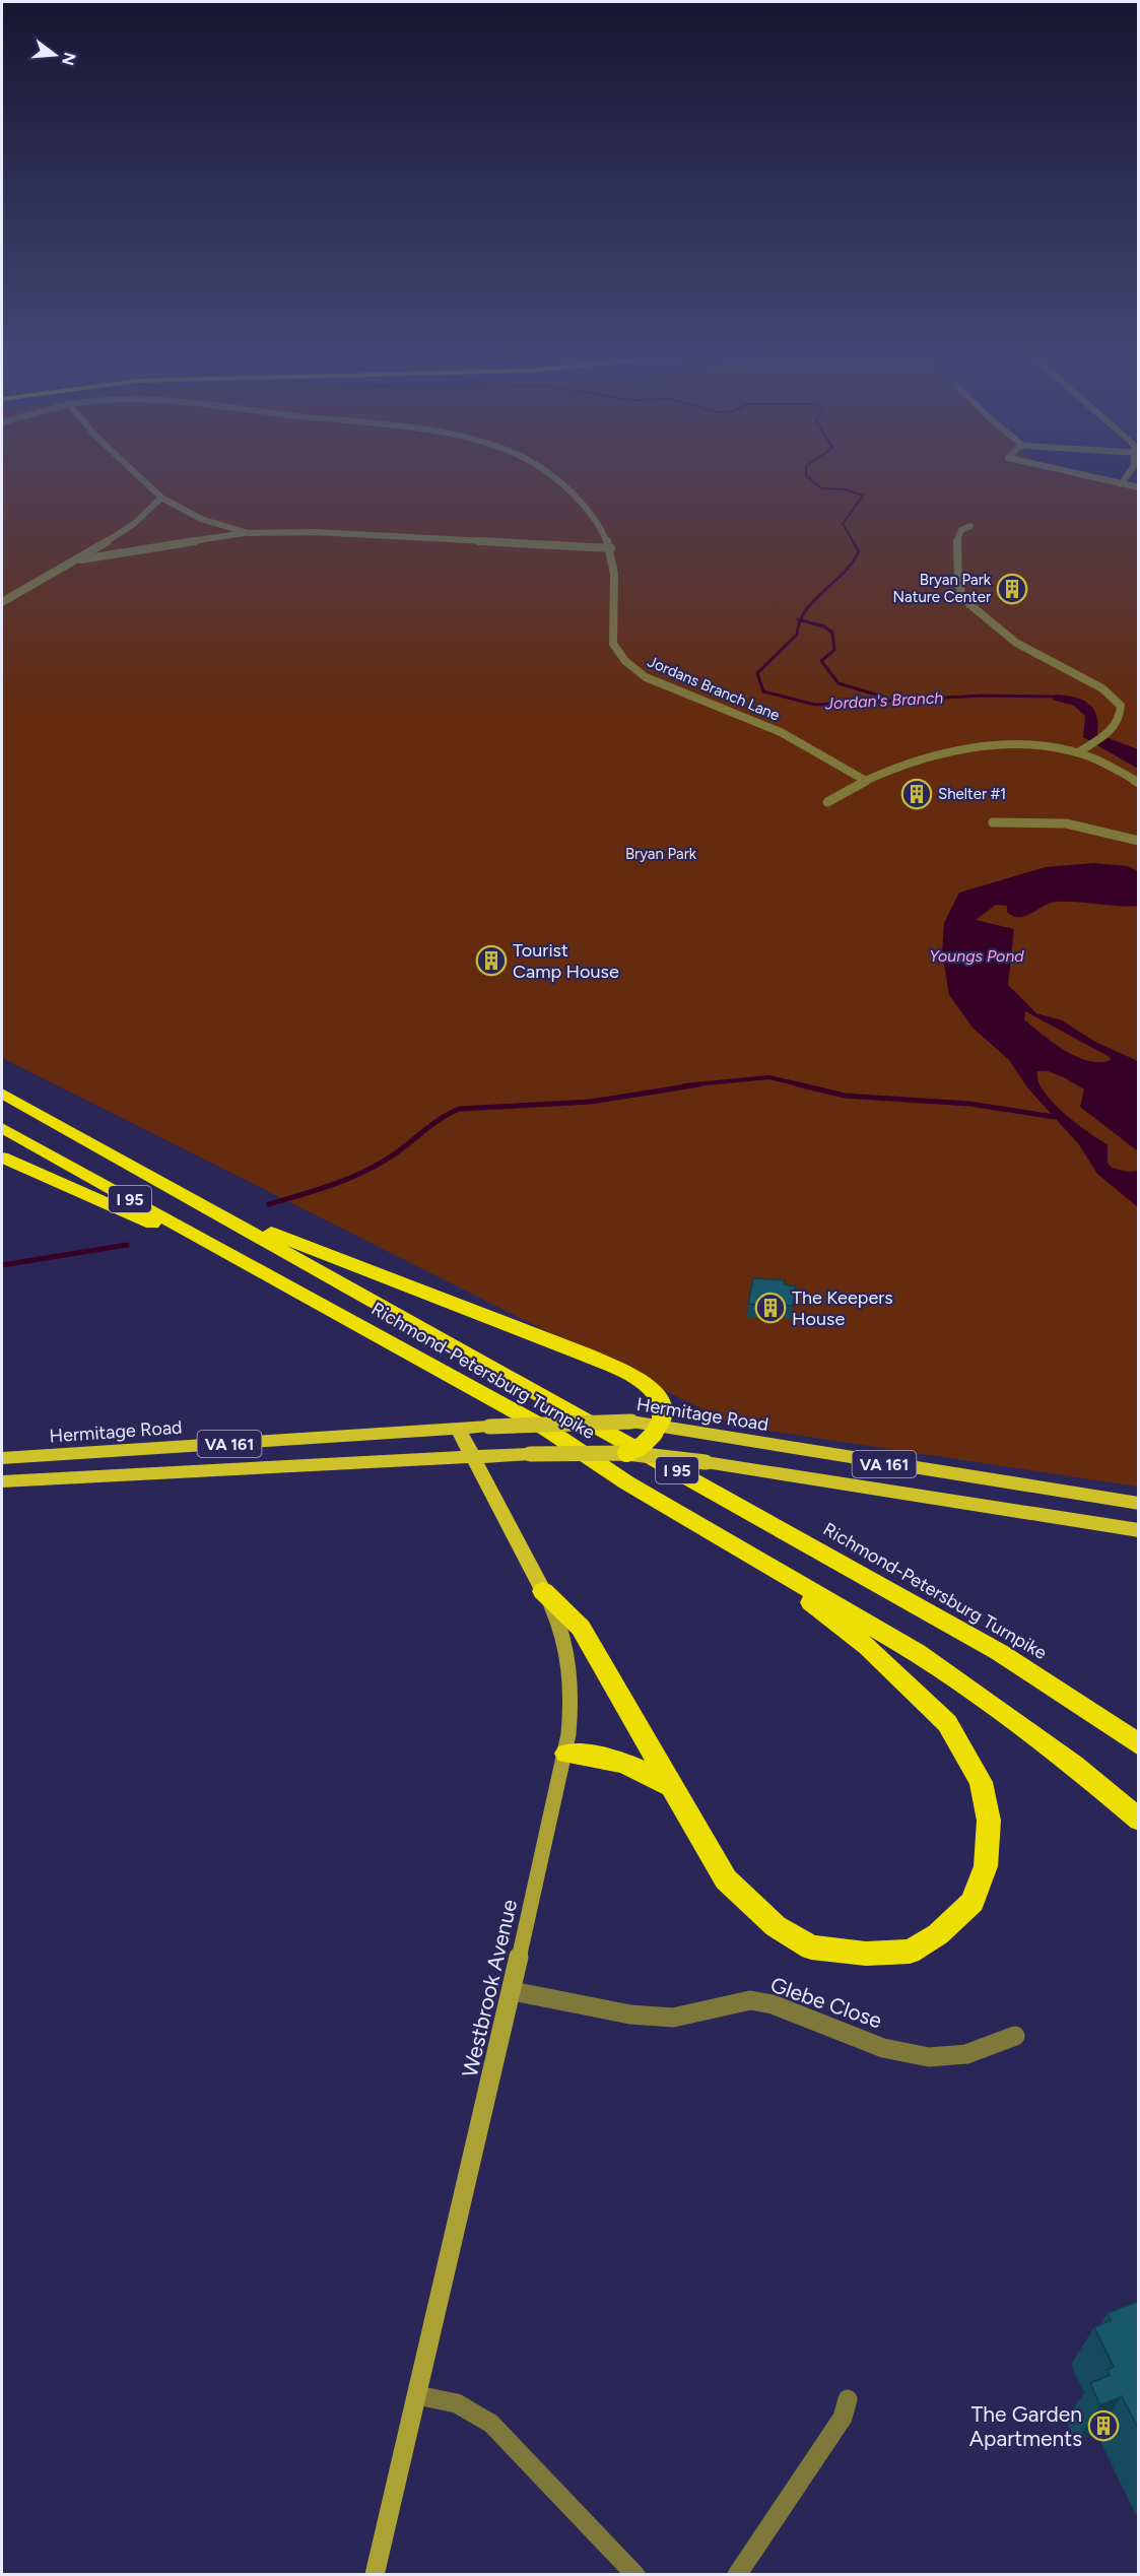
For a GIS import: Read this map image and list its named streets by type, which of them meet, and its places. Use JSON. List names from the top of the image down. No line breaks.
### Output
{"streets":{"highway":["I 95","Richmond-Petersburg Turnpike"],"main road":["Hermitage Road","VA 161","Westbrook Avenue"],"street":["Jordans Branch Lane","Glebe Close"]},"crossings":[["Hermitage Road","Westbrook Avenue"],["VA 161","Westbrook Avenue"],["Westbrook Avenue","Glebe Close"]],"water":["Jordan's Branch","Youngs Pond"],"parks":["Bryan Park"],"places":{"building":["Bryan Park Nature Center","Shelter #1","Tourist Camp House","The Keepers House","The Garden Apartments"]},"north":"right"}
